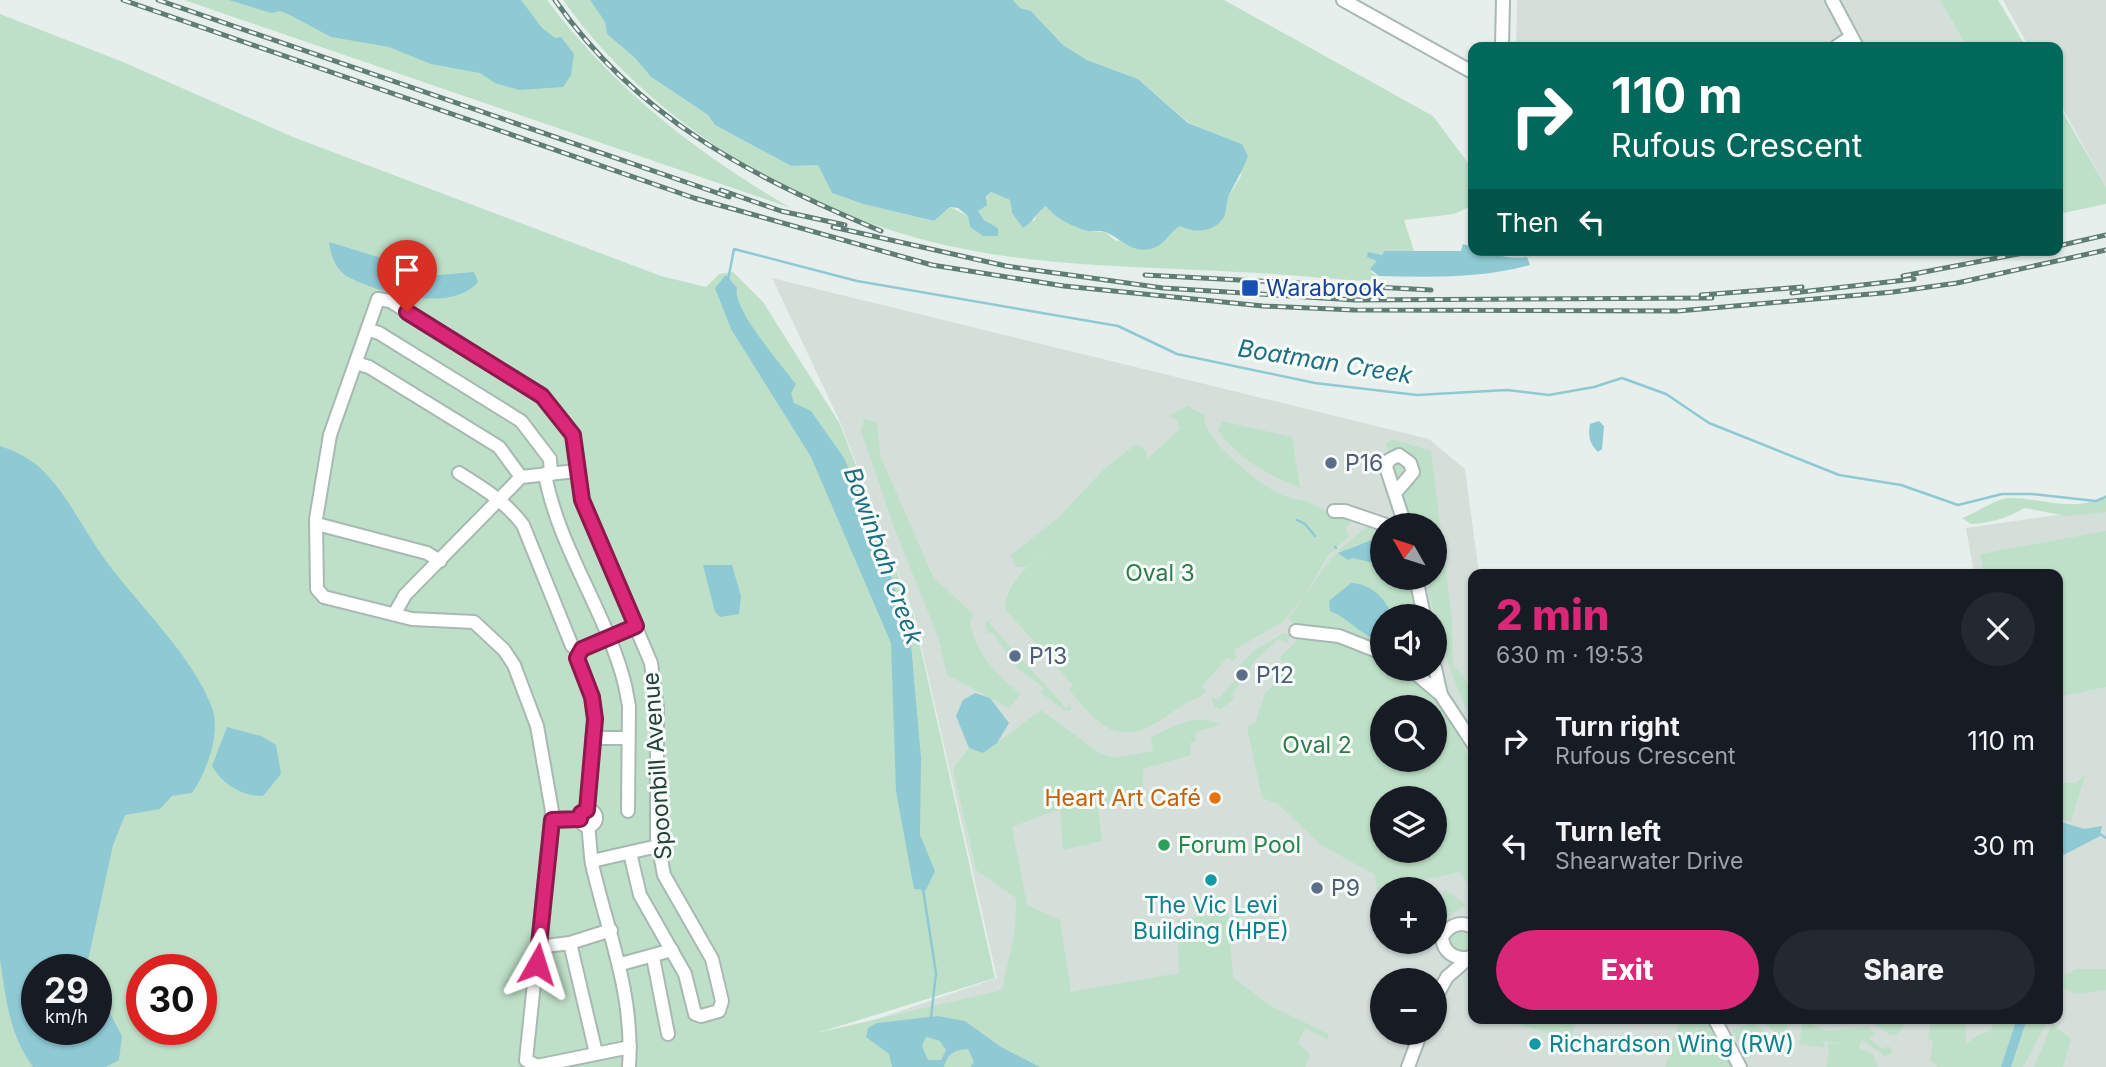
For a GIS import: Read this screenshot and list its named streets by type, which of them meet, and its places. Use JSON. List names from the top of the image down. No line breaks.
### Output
{"streets":{"street":["Spoonbill Avenue"]},"water":["Boatman Creek","Bowinbah Creek"],"parks":["Oval 3","Oval 2"],"places":{"transit":["Warabrook"],"other":["P16","P13","P12","Heart Art Café","Forum Pool","The Vic Levi Building (HPE)","P9","Richardson Wing (RW)"]},"north":"top left","page":{"turn":["110 m","Rufous Crescent"],"then":"Then","map_buttons":["+","−"],"heading":["2 min","630 m · 19:53"],"list":[{"name":"Turn right","note":"Rufous Crescent","value":"110 m"},{"name":"Turn left","note":"Shearwater Drive","value":"30 m"}],"buttons":["Exit","Share"],"speed":"29 km/h","limit":"30"}}
